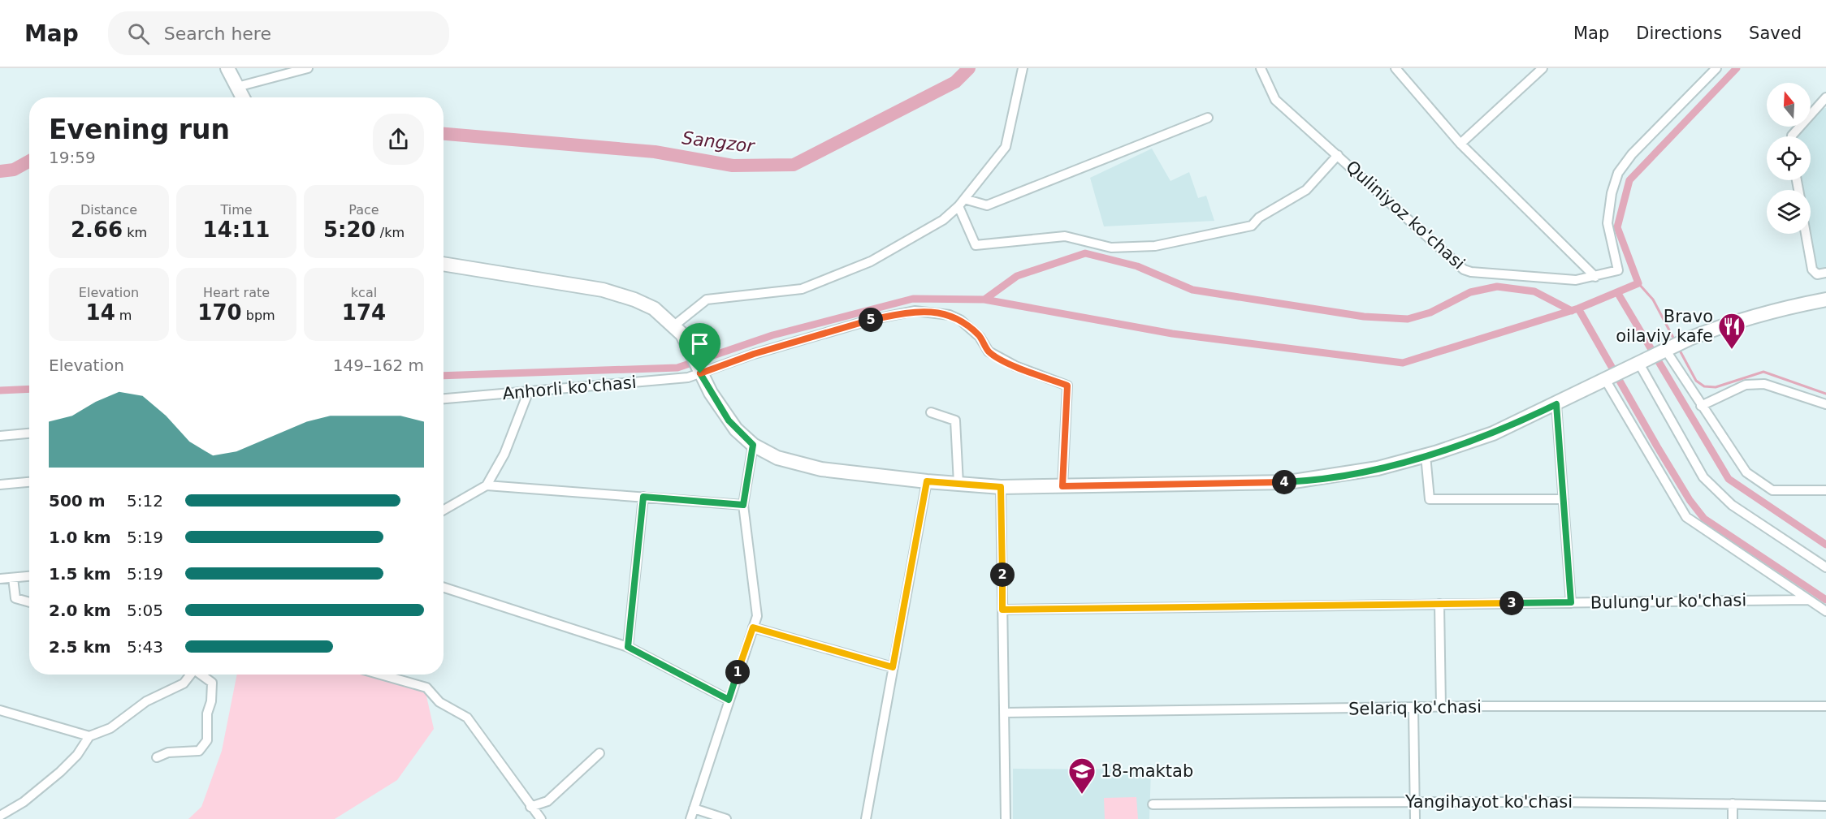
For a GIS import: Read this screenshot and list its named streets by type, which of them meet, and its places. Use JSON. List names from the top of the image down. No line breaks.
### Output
{"streets":{"street":["Quliniyoz ko'chasi","Anhorli ko'chasi","Bulung'ur ko'chasi","Selariq ko'chasi","Yangihayot ko'chasi"]},"water":["Sangzor"],"places":{"restaurant":["Bravo oilaviy kafe"],"school or university":["18-maktab"]},"north":"top","page":{"header":"Map","search":"Search here","nav":["Map","Directions","Saved"],"heading":["Evening run","19:59"],"stats":[["Distance","2.66 km"],["Time","14:11"],["Pace","5:20 /km"],["Elevation","14 m"],["Heart rate","170 bpm"],["kcal","174"]],"pins":["5","4","2","3","1"],"chart":["Elevation","149–162 m"],"list":[{"name":"500 m","note":"5:12"},{"name":"1.0 km","note":"5:19"},{"name":"1.5 km","note":"5:19"},{"name":"2.0 km","note":"5:05"},{"name":"2.5 km","note":"5:43"}]}}
